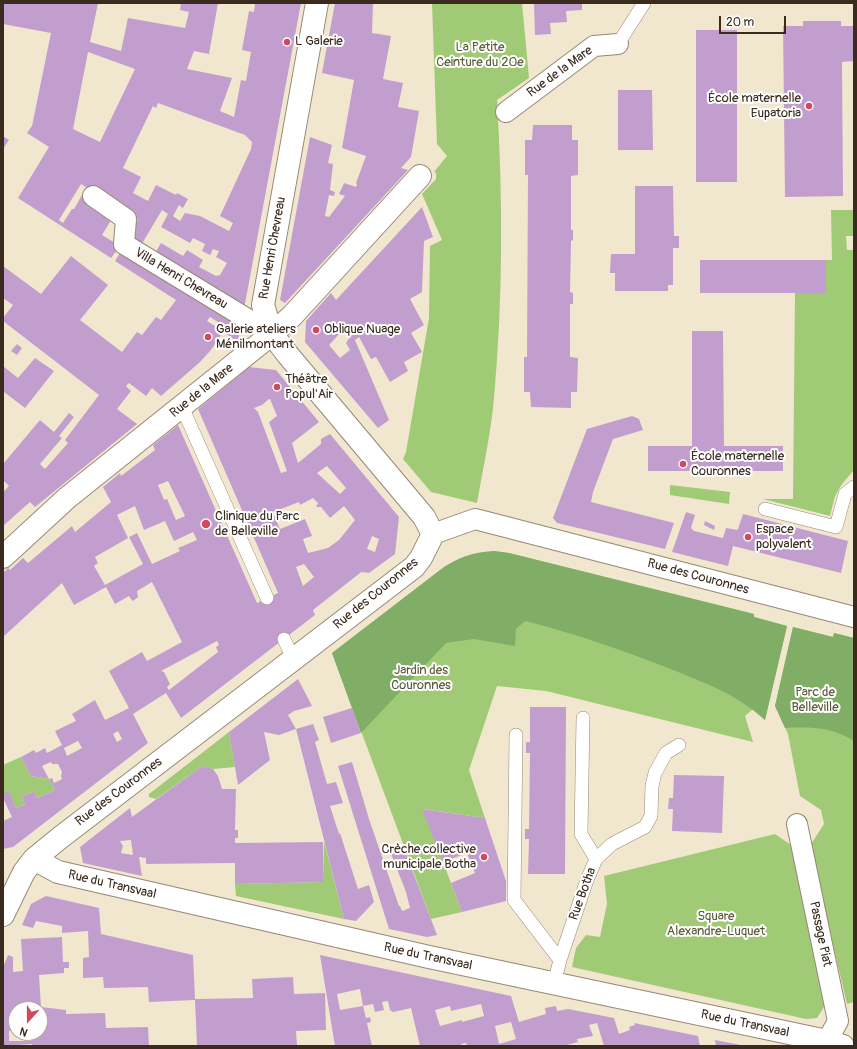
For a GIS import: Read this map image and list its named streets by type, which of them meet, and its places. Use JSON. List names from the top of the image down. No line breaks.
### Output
{"streets":{"street":["Rue de la Mare","Rue Henri Chevreau","Villa Henri Chevreau","Rue des Couronnes","Rue du Transvaal","Passage Piat"],"lane":["Rue Botha"]},"crossings":[["Rue de la Mare","Rue Henri Chevreau"],["Rue de la Mare","Villa Henri Chevreau"],["Rue Henri Chevreau","Villa Henri Chevreau"],["Rue Henri Chevreau","Rue des Couronnes"],["Rue des Couronnes","Rue du Transvaal"],["Rue du Transvaal","Rue Botha"],["Rue du Transvaal","Passage Piat"]],"parks":["La Petite Ceinture du 20e","Jardin des Couronnes","Parc de Belleville","Square Alexandre-Luquet"],"places":["L Galerie","École maternelle Eupatoria","Oblique Nuage","Galerie ateliers Ménilmontant","Théâtre Popul'Air","École maternelle Couronnes","Clinique du Parc de Belleville","Espace polyvalent","Crèche collective municipale Botha"],"scale_bar":"20 m","north":"bottom"}
